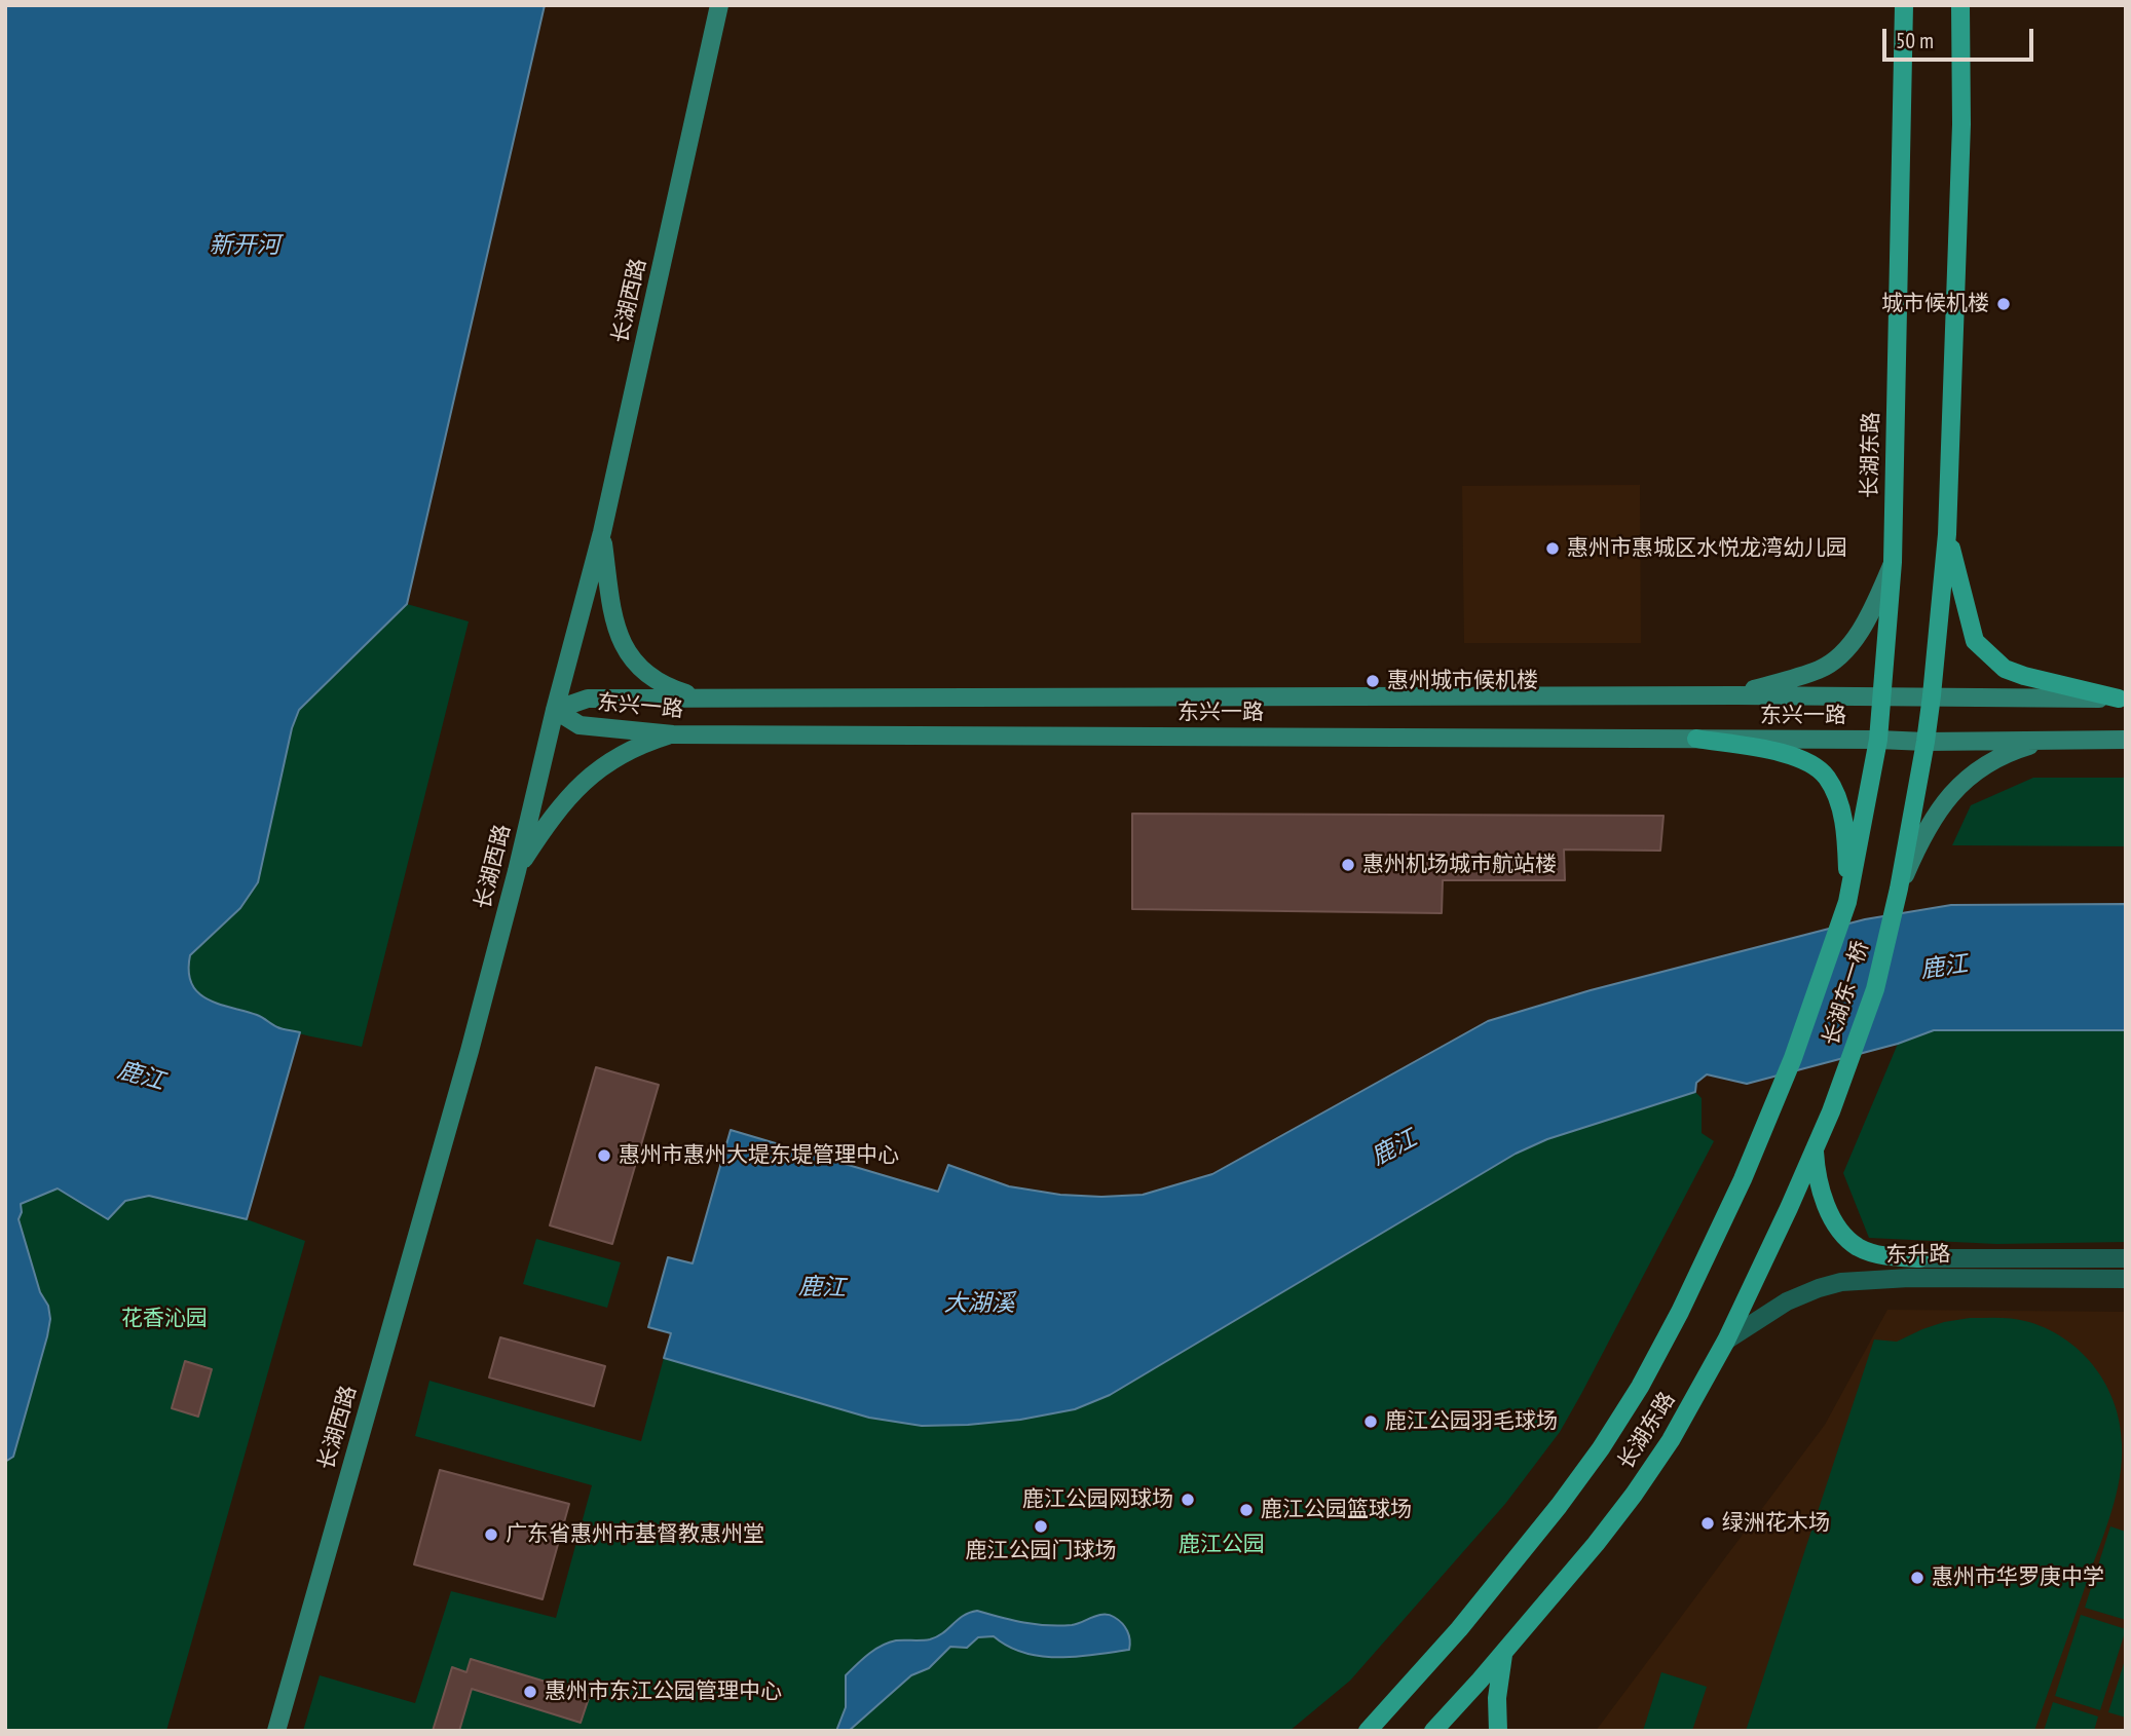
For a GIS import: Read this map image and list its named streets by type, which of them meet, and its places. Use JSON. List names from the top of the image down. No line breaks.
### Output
{"streets":{"main road":["长湖东路","长湖东一桥"],"street":["长湖西路","东兴一路","东升路"]},"crossings":[["长湖西路","东兴一路"],["长湖东路","东兴一路"],["长湖东路","长湖东一桥"],["长湖东路","东升路"]],"water":["新开河","鹿江","大湖溪"],"parks":["花香沁园","鹿江公园"],"places":["城市候机楼","惠州市惠城区水悦龙湾幼儿园","惠州城市候机楼","惠州机场城市航站楼","惠州市惠州大堤东堤管理中心","鹿江公园羽毛球场","鹿江公园网球场","鹿江公园篮球场","绿洲花木场","鹿江公园门球场","广东省惠州市基督教惠州堂","惠州市华罗庚中学","惠州市东江公园管理中心"],"scale_bar":"50 m"}
